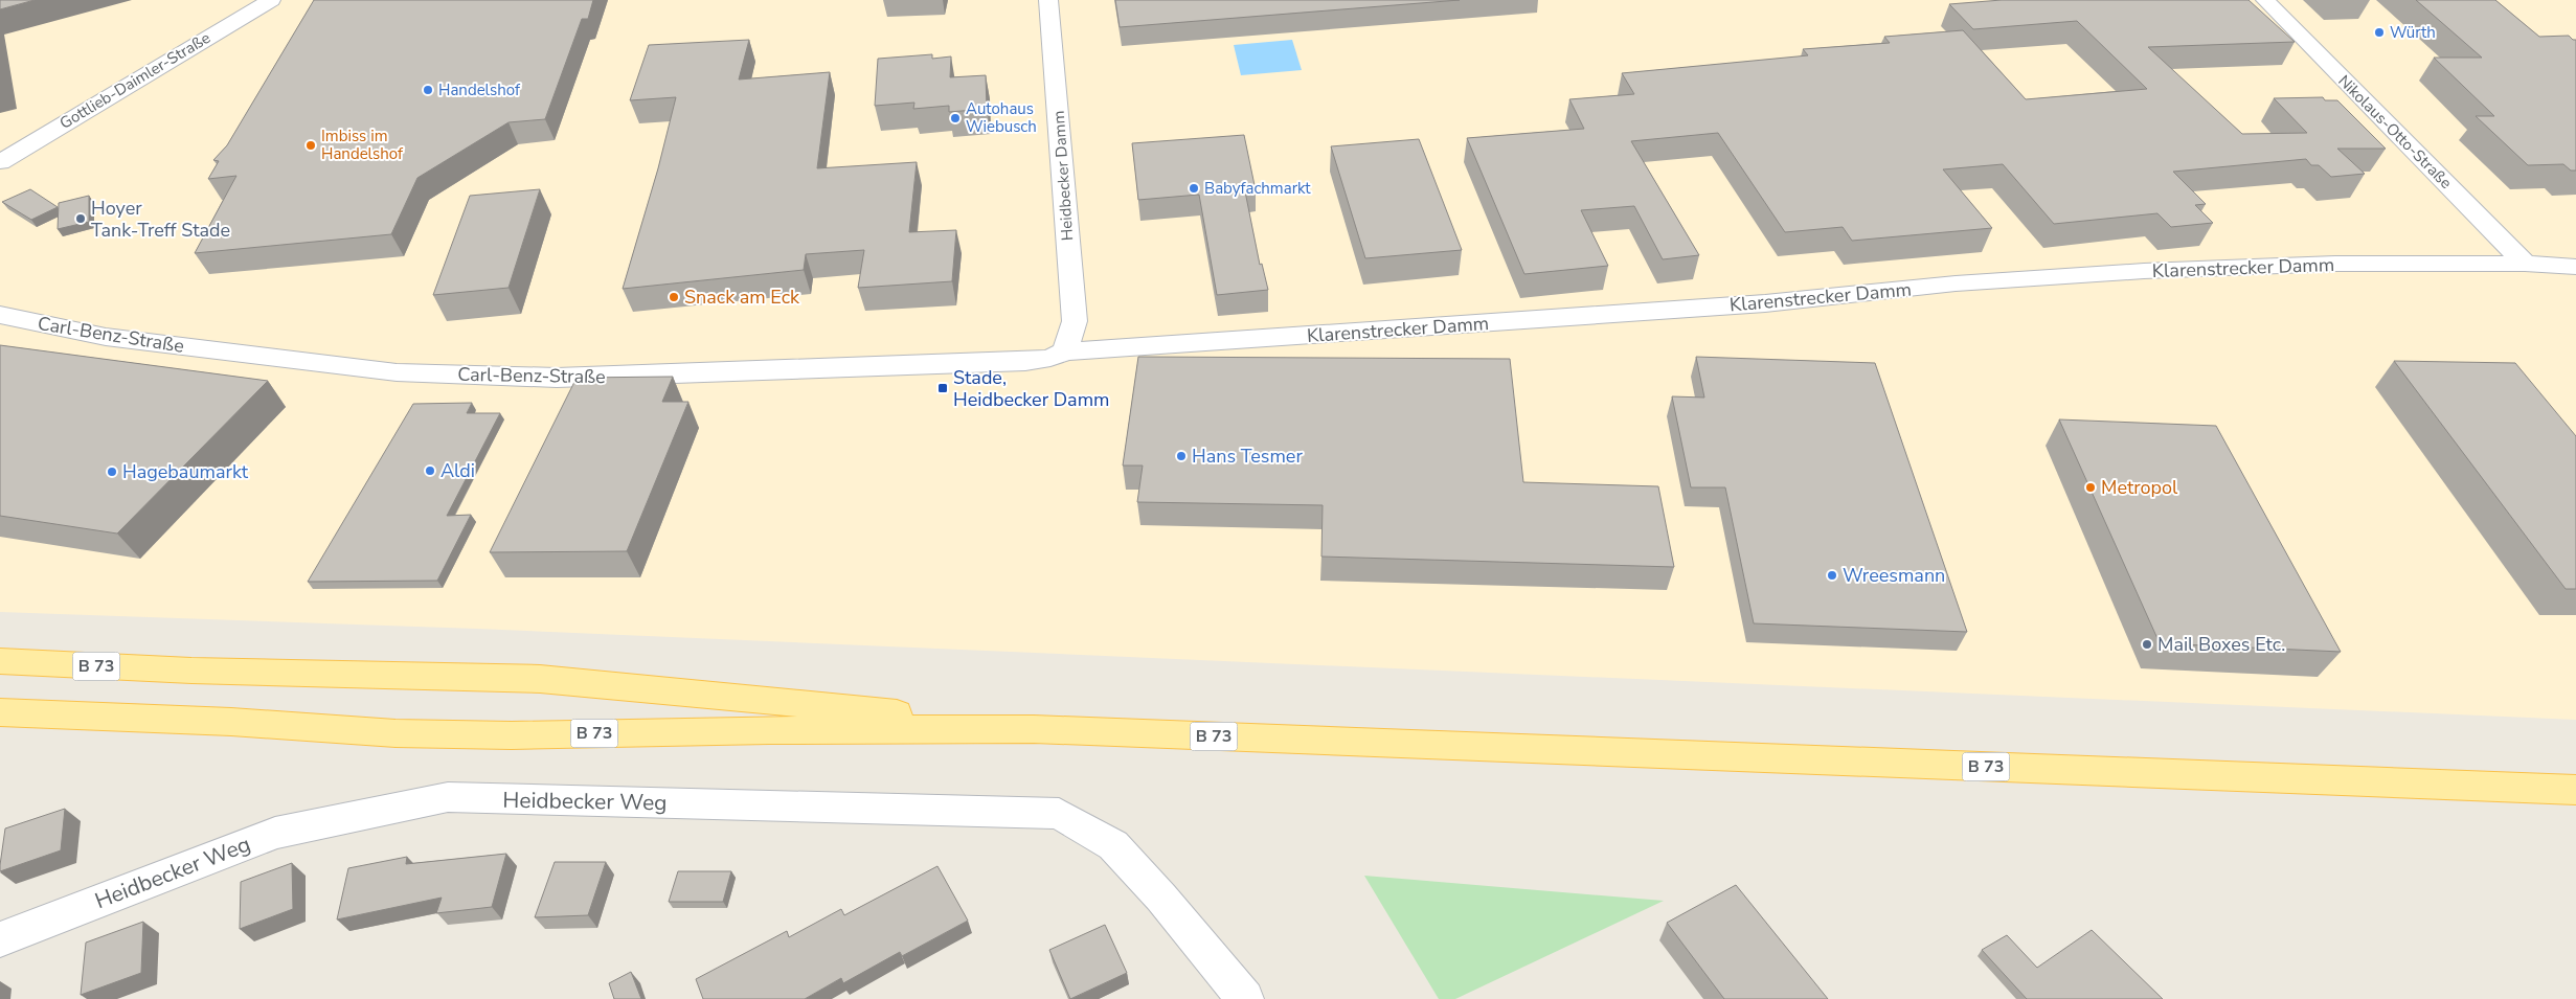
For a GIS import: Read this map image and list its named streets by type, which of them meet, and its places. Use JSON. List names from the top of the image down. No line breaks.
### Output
{"streets":{"main road":["B 73"],"street":["Gottlieb-Daimler-Straße","Nikolaus-Otto-Straße","Heidbecker Damm","Klarenstrecker Damm","Carl-Benz-Straße","Heidbecker Weg"]},"crossings":[["Nikolaus-Otto-Straße","Klarenstrecker Damm"],["Heidbecker Damm","Klarenstrecker Damm"],["Heidbecker Damm","Carl-Benz-Straße"],["Klarenstrecker Damm","Carl-Benz-Straße"]],"places":{"other":["Würth","Handelshof","Autohaus Wiebusch","Imbiss im Handelshof","Babyfachmarkt","Hoyer Tank-Treff Stade","Snack am Eck","Hans Tesmer","Aldi","Hagebaumarkt","Metropol","Wreesmann","Mail Boxes Etc."],"transit":["Stade, Heidbecker Damm"]}}
